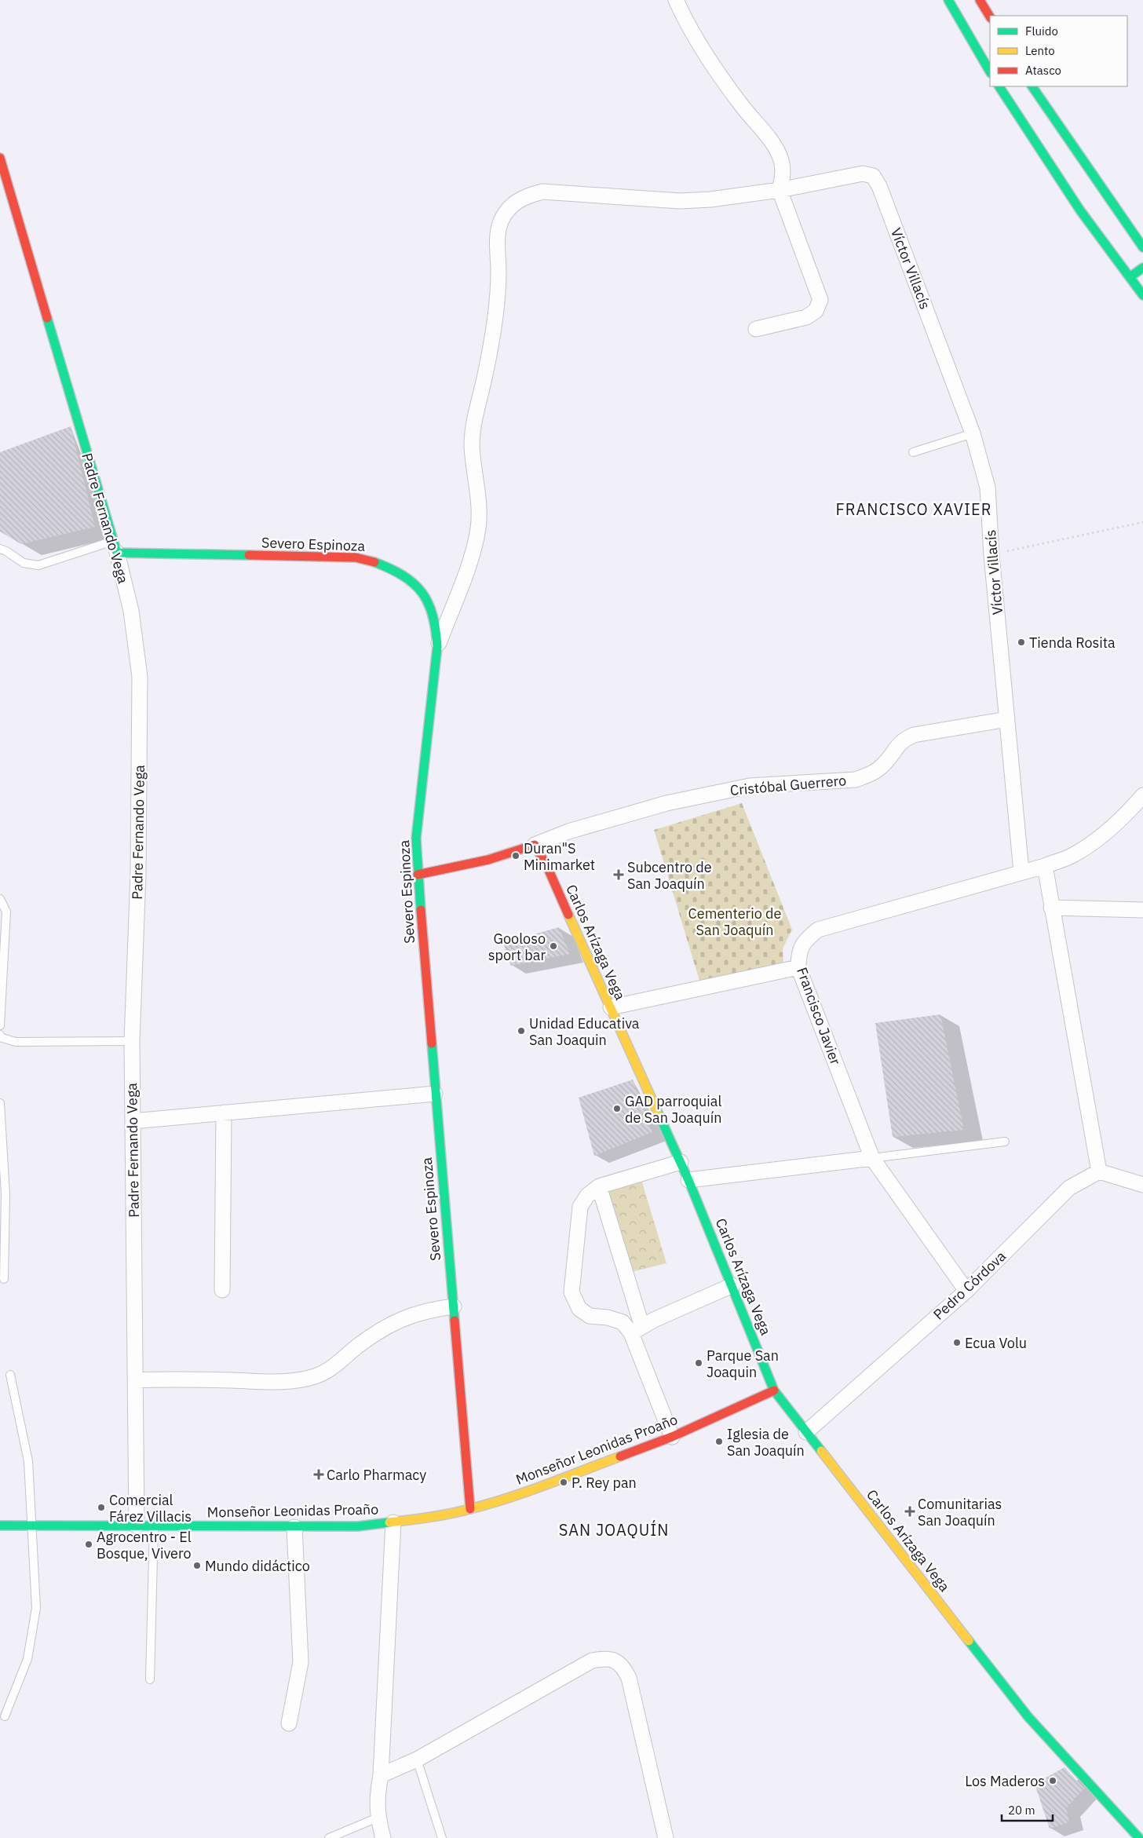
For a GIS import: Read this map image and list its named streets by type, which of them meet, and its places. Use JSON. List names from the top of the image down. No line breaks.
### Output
{"streets":{"street":["Víctor Villacís","Padre Fernando Vega","Severo Espinoza","Cristóbal Guerrero","Carlos Arízaga Vega","Francisco Javier","Pedro Córdova","Monseñor Leonidas Proaño"]},"crossings":[["Víctor Villacís","Cristóbal Guerrero"],["Víctor Villacís","Francisco Javier"],["Padre Fernando Vega","Severo Espinoza"],["Padre Fernando Vega","Monseñor Leonidas Proaño"],["Severo Espinoza","Monseñor Leonidas Proaño"],["Cristóbal Guerrero","Carlos Arízaga Vega"],["Carlos Arízaga Vega","Pedro Córdova"],["Carlos Arízaga Vega","Monseñor Leonidas Proaño"],["Francisco Javier","Pedro Córdova"]],"districts":["FRANCISCO XAVIER","SAN JOAQUÍN"],"parks":["Cementerio de San Joaquín"],"places":{"other":["Tienda Rosita","Duran\"S Minimarket","Gooloso sport bar","Unidad Educativa San Joaquin","GAD parroquial de San Joaquín","Ecua Volu","Parque San Joaquin","Iglesia de San Joaquín","P. Rey pan","Comercial Fárez Villacis","Agrocentro - El Bosque, Vivero","Mundo didáctico","Los Maderos"],"health":["Subcentro de San Joaquín","Carlo Pharmacy","Comunitarias San Joaquín"]},"legend":["Fluido","Lento","Atasco"],"scale_bar":"20 m"}
